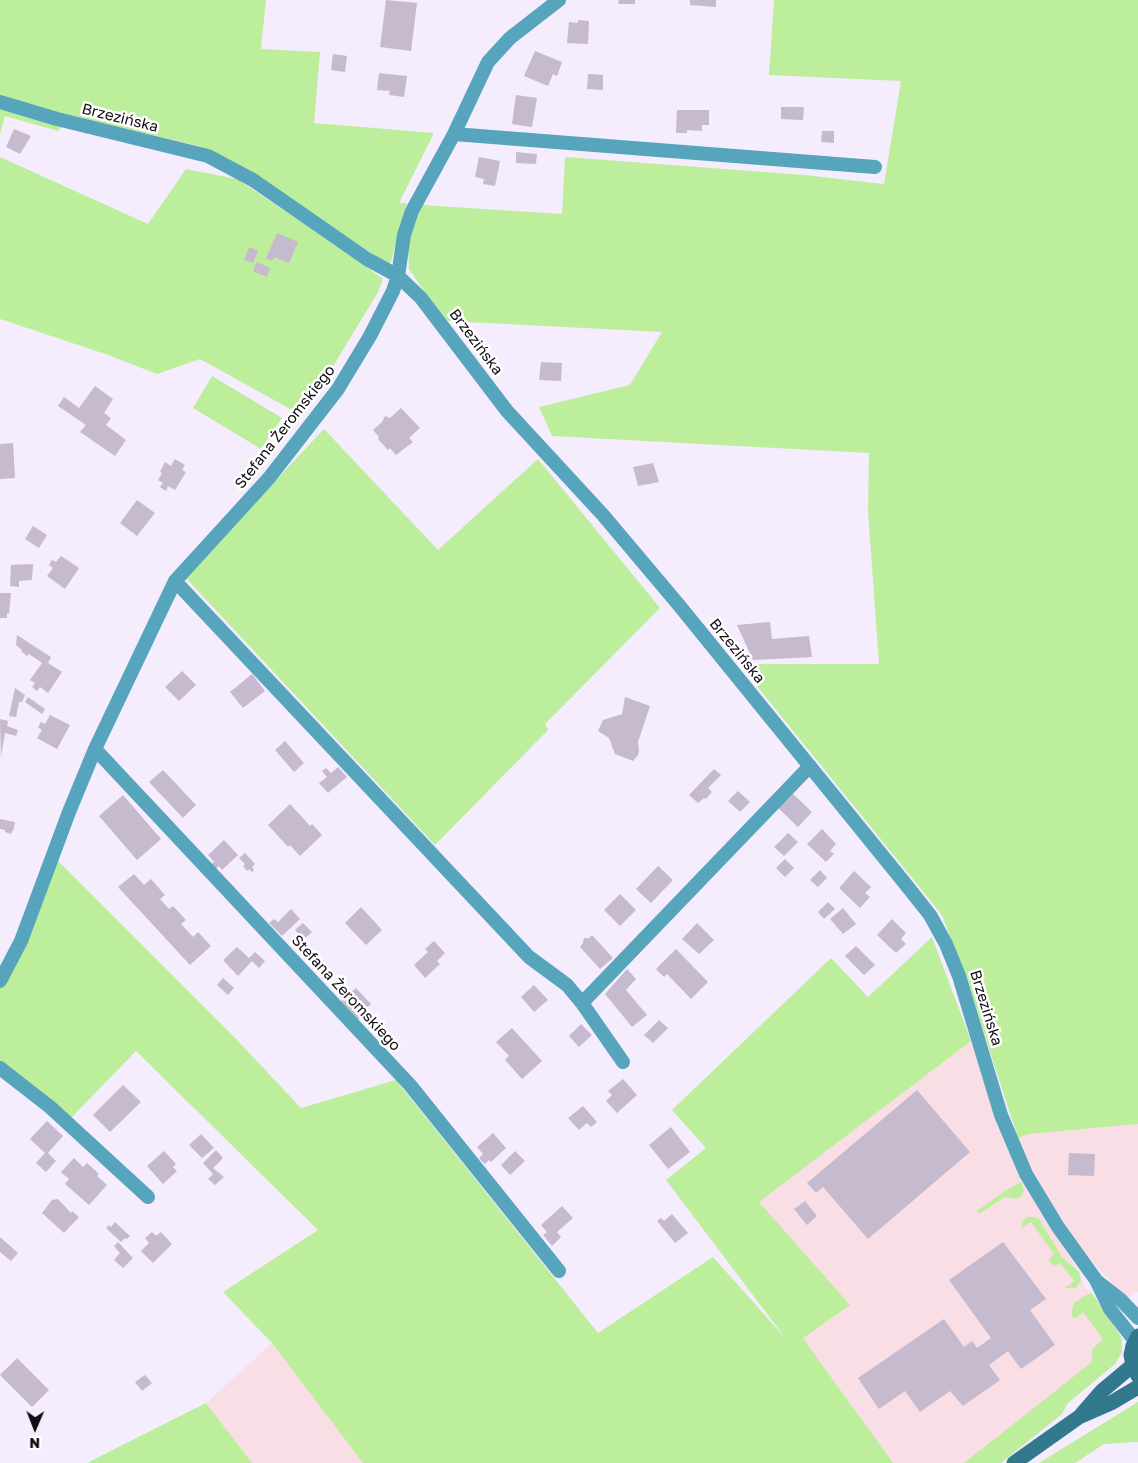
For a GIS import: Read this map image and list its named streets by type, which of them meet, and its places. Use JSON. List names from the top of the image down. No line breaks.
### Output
{"streets":{"street":["Brzezińska","Stefana Żeromskiego"]},"crossings":[["Brzezińska","Stefana Żeromskiego"]],"north":"bottom"}
